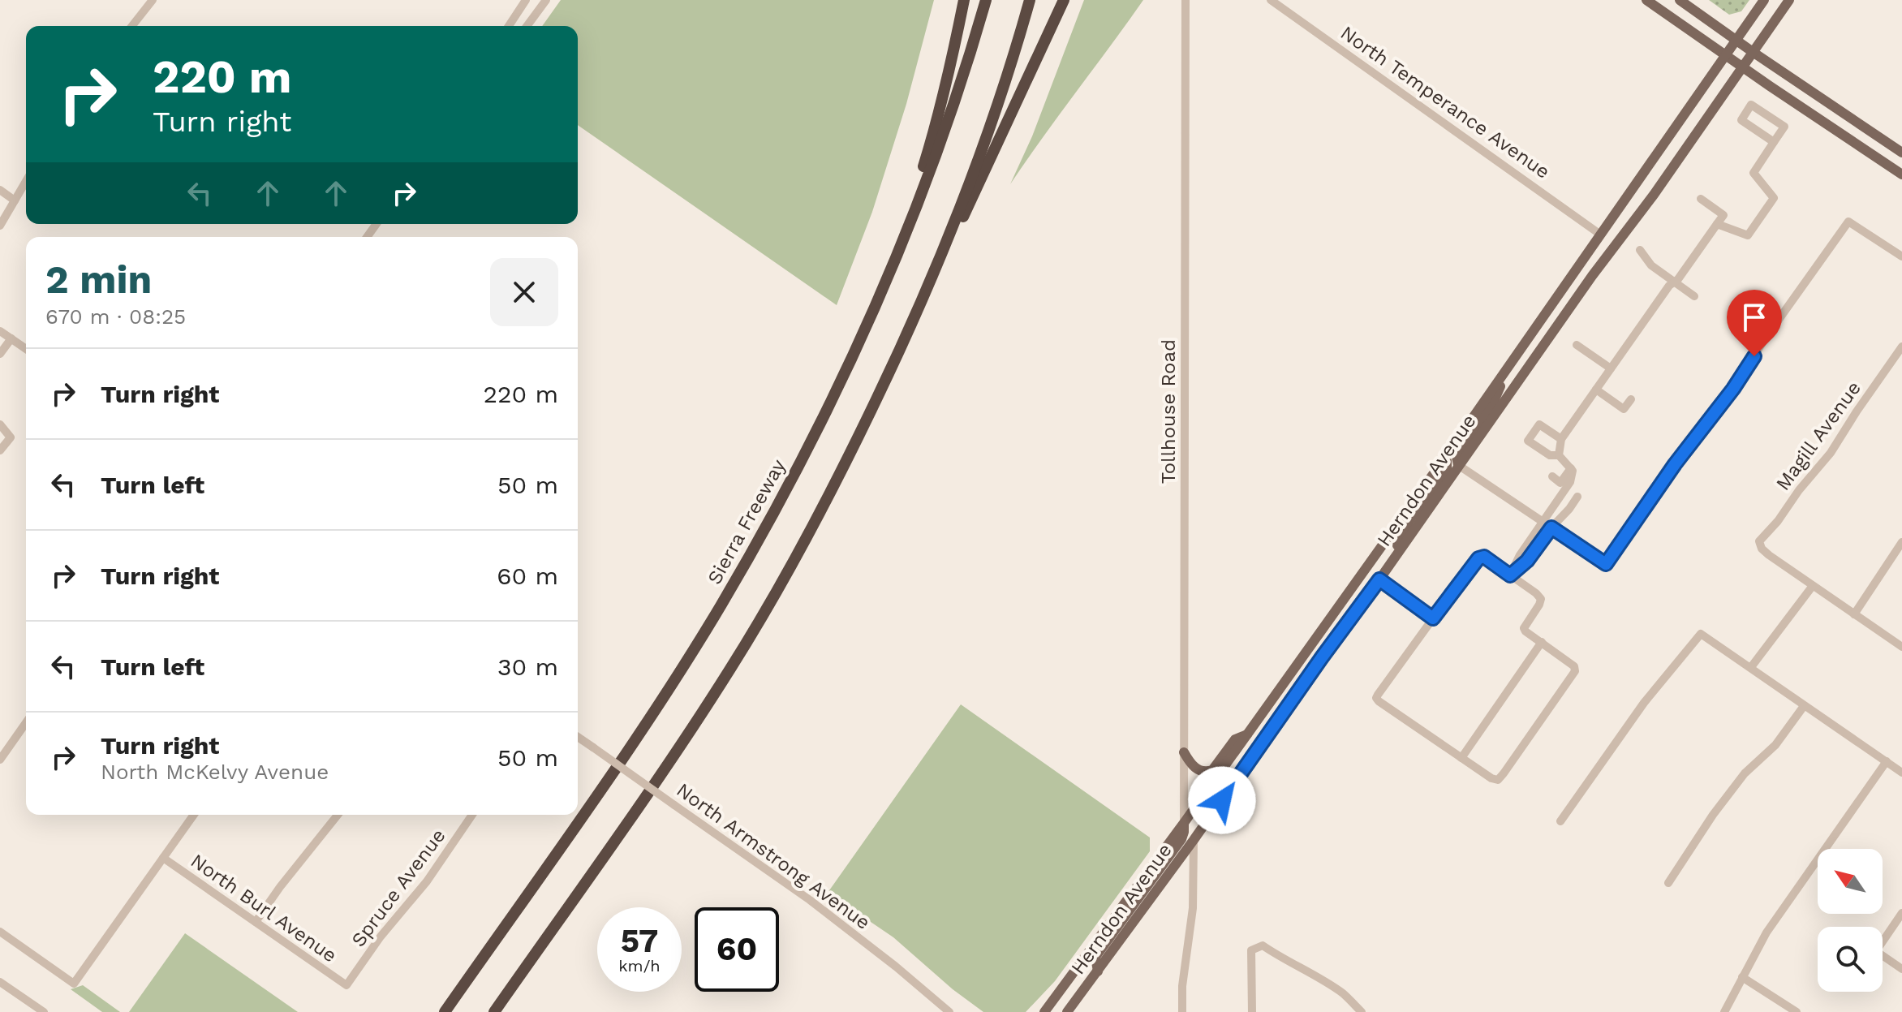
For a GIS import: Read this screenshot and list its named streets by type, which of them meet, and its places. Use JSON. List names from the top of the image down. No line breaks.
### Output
{"streets":{"highway":["Sierra Freeway"],"main road":["Herndon Avenue"],"street":["North Temperance Avenue","Tollhouse Road","Magill Avenue","North Armstrong Avenue","Spruce Avenue","North Burl Avenue"]},"crossings":[["North Temperance Avenue","Herndon Avenue"],["Tollhouse Road","Herndon Avenue"],["Spruce Avenue","North Burl Avenue"]],"north":"top left","page":{"turn":["220 m","Turn right"],"heading":["2 min","670 m · 08:25"],"list":[{"name":"Turn right","value":"220 m"},{"name":"Turn left","value":"50 m"},{"name":"Turn right","value":"60 m"},{"name":"Turn left","value":"30 m"},{"name":"Turn right","note":"North McKelvy Avenue","value":"50 m"}],"speed":"57 km/h","limit":"60"}}
